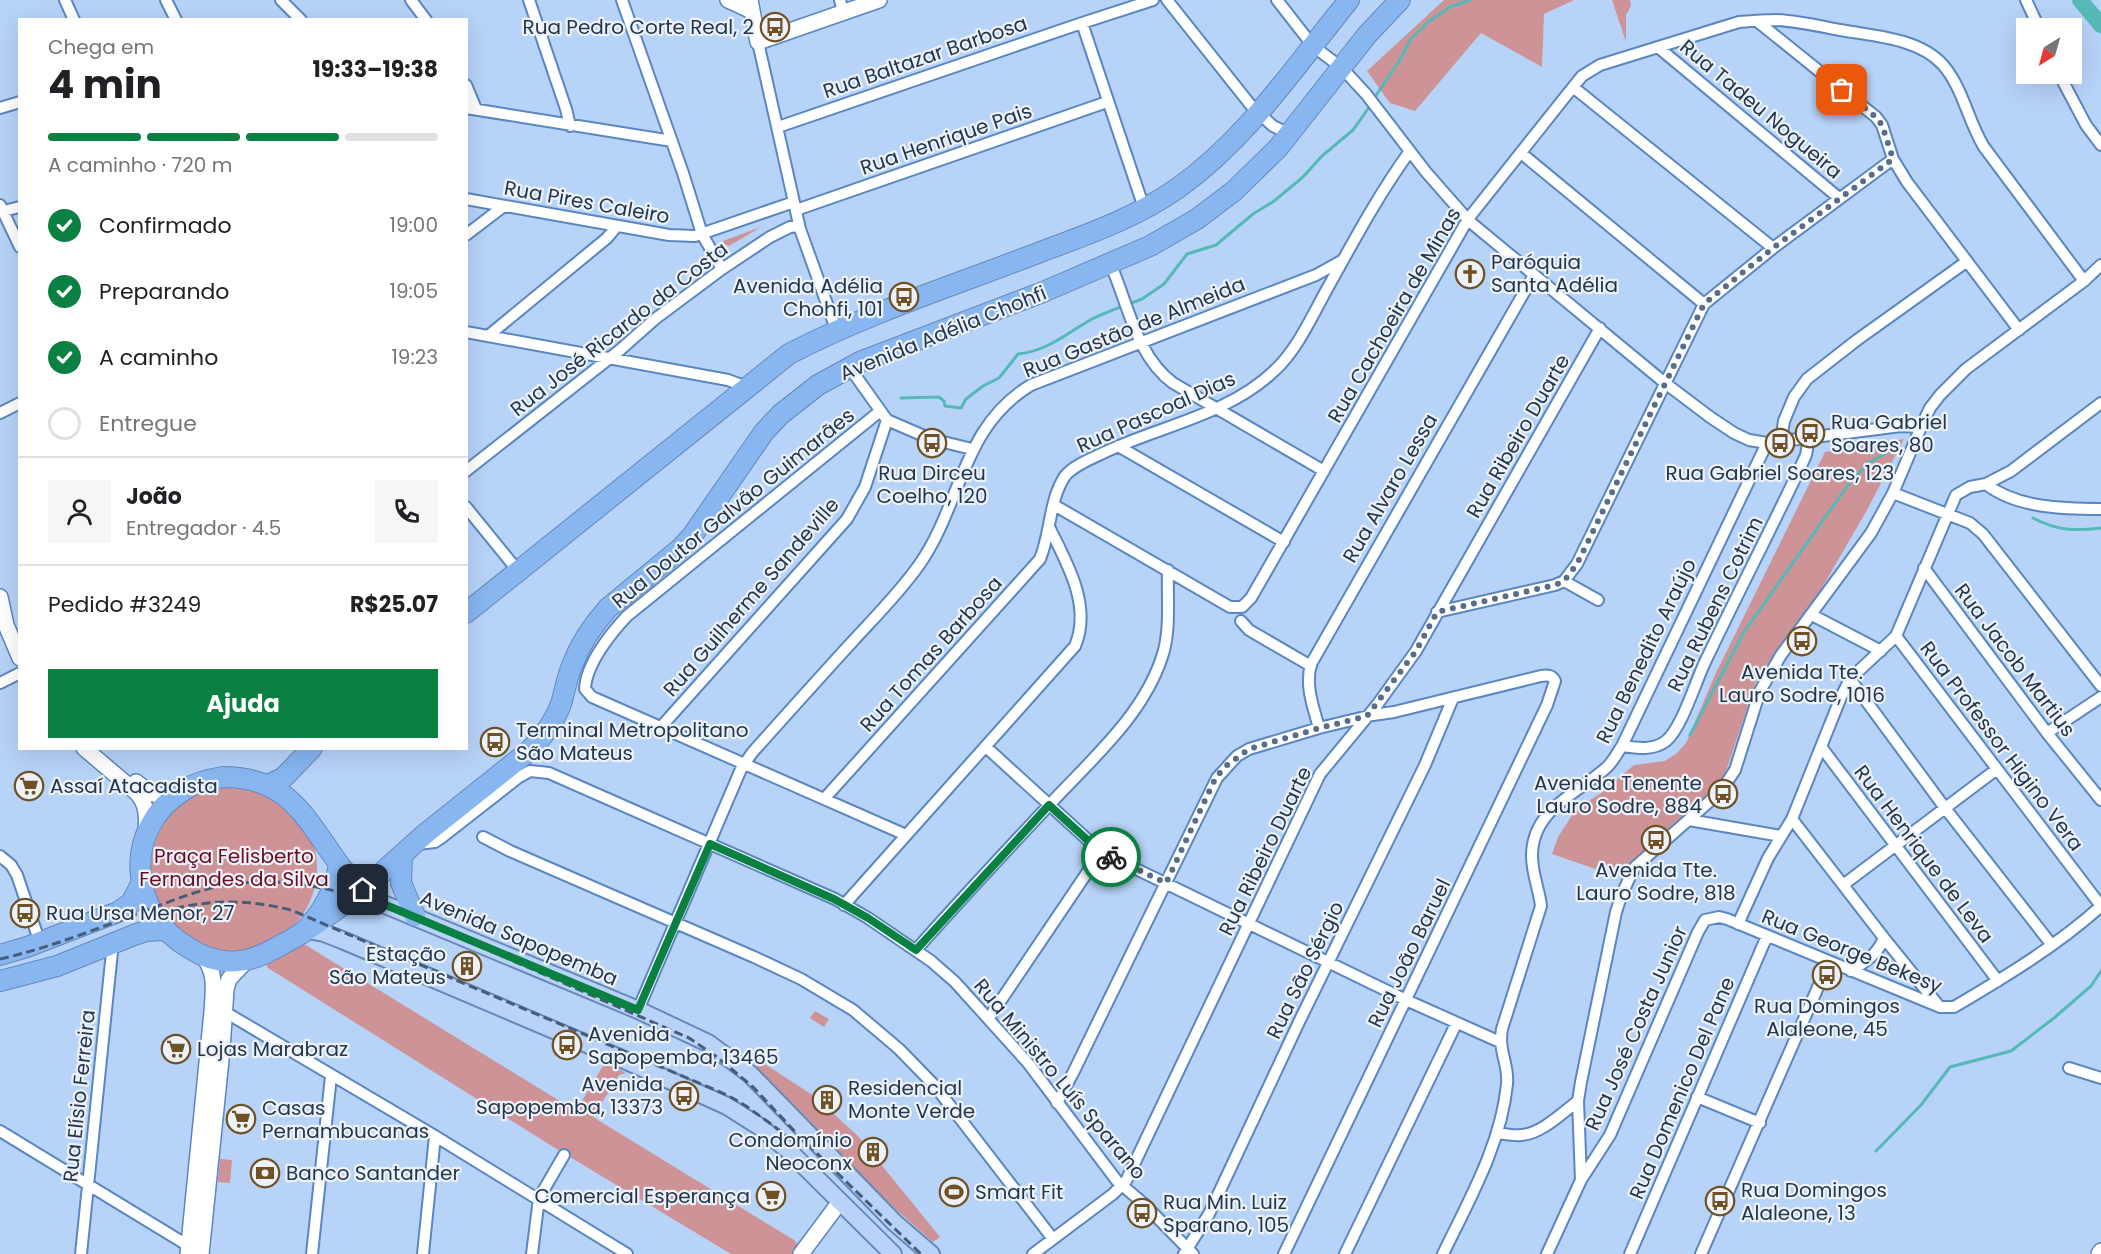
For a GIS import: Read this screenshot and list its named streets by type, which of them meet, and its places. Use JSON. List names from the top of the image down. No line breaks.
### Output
{"streets":{"highway":["Avenida Adélia Chohfi"],"main road":["Avenida Sapopemba"],"street":["Rua Baltazar Barbosa","Rua Tadeu Nogueira","Rua Henrique Pais","Rua Pires Caleiro","Rua Cachoeira de Minas","Rua Gastão de Almeida","Rua José Ricardo da Costa","Rua Pascoal Dias","Rua Ribeiro Duarte","Rua Alvaro Lessa","Rua Doutor Galvão Guimarães","Rua Guilherme Sandeville","Rua Rubens Cotrim","Rua Benedito Araújo","Rua Tomas Barbosa","Rua Jacob Martius","Rua Professor Higino Vera","Rua Henrique de Leva","Rua George Bekesy","Rua João Baruel","Rua São Sérgio","Rua José Costa Junior","Rua Ministro Luís Sparano","Rua Domenico Del Pane","Rua Elísio Ferreira"]},"crossings":[["Rua Tadeu Nogueira","Rua Cachoeira de Minas"],["Rua Henrique Pais","Rua Pires Caleiro"],["Rua Cachoeira de Minas","Rua Pascoal Dias"],["Rua Gastão de Almeida","Rua Pascoal Dias"],["Rua Gastão de Almeida","Avenida Sapopemba"],["Rua Gastão de Almeida","Rua Ministro Luís Sparano"],["Avenida Adélia Chohfi","Avenida Sapopemba"],["Avenida Adélia Chohfi","Rua Ministro Luís Sparano"],["Rua Pascoal Dias","Rua Tomas Barbosa"],["Rua Ribeiro Duarte","Rua Ministro Luís Sparano"],["Rua Doutor Galvão Guimarães","Rua Guilherme Sandeville"],["Rua Rubens Cotrim","Rua Benedito Araújo"],["Rua Professor Higino Vera","Rua George Bekesy"],["Rua Henrique de Leva","Rua George Bekesy"],["Rua George Bekesy","Rua José Costa Junior"],["Rua George Bekesy","Rua Domenico Del Pane"],["Rua João Baruel","Rua São Sérgio"],["Rua São Sérgio","Rua Ministro Luís Sparano"]],"parks":["Praça Felisberto Fernandes da Silva"],"places":{"bus stop":["Rua Pedro Corte Real, 2","Avenida Adélia Chohfi, 101","Rua Gabriel Soares, 80","Rua Dirceu Coelho, 120","Rua Gabriel Soares, 123","Avenida Tte. Lauro Sodre, 1016","Terminal Metropolitano São Mateus","Avenida Tenente Lauro Sodre, 884","Avenida Tte. Lauro Sodre, 818","Rua Ursa Menor, 27","Rua Domingos Alaleone, 45","Avenida Sapopemba, 13465","Avenida Sapopemba, 13373","Rua Domingos Alaleone, 13","Rua Min. Luiz Sparano, 105"],"church":["Paróquia Santa Adélia"],"supermarket":["Assaí Atacadista","Lojas Marabraz","Casas Pernambucanas","Comercial Esperança"],"building":["Estação São Mateus","Residencial Monte Verde","Condomínio Neoconx"],"bank":["Banco Santander"],"sports":["Smart Fit"]},"north":"bottom left","page":{"heading":["4 min","Chega em","19:33–19:38"],"panel":["João","Entregador · 4.5","Pedido #3249","R$25.07"],"bar":"A caminho · 720 m","list":[["Confirmado","19:00"],["Preparando","19:05"],["A caminho","19:23"],"Entregue"],"buttons":"Ajuda"}}
